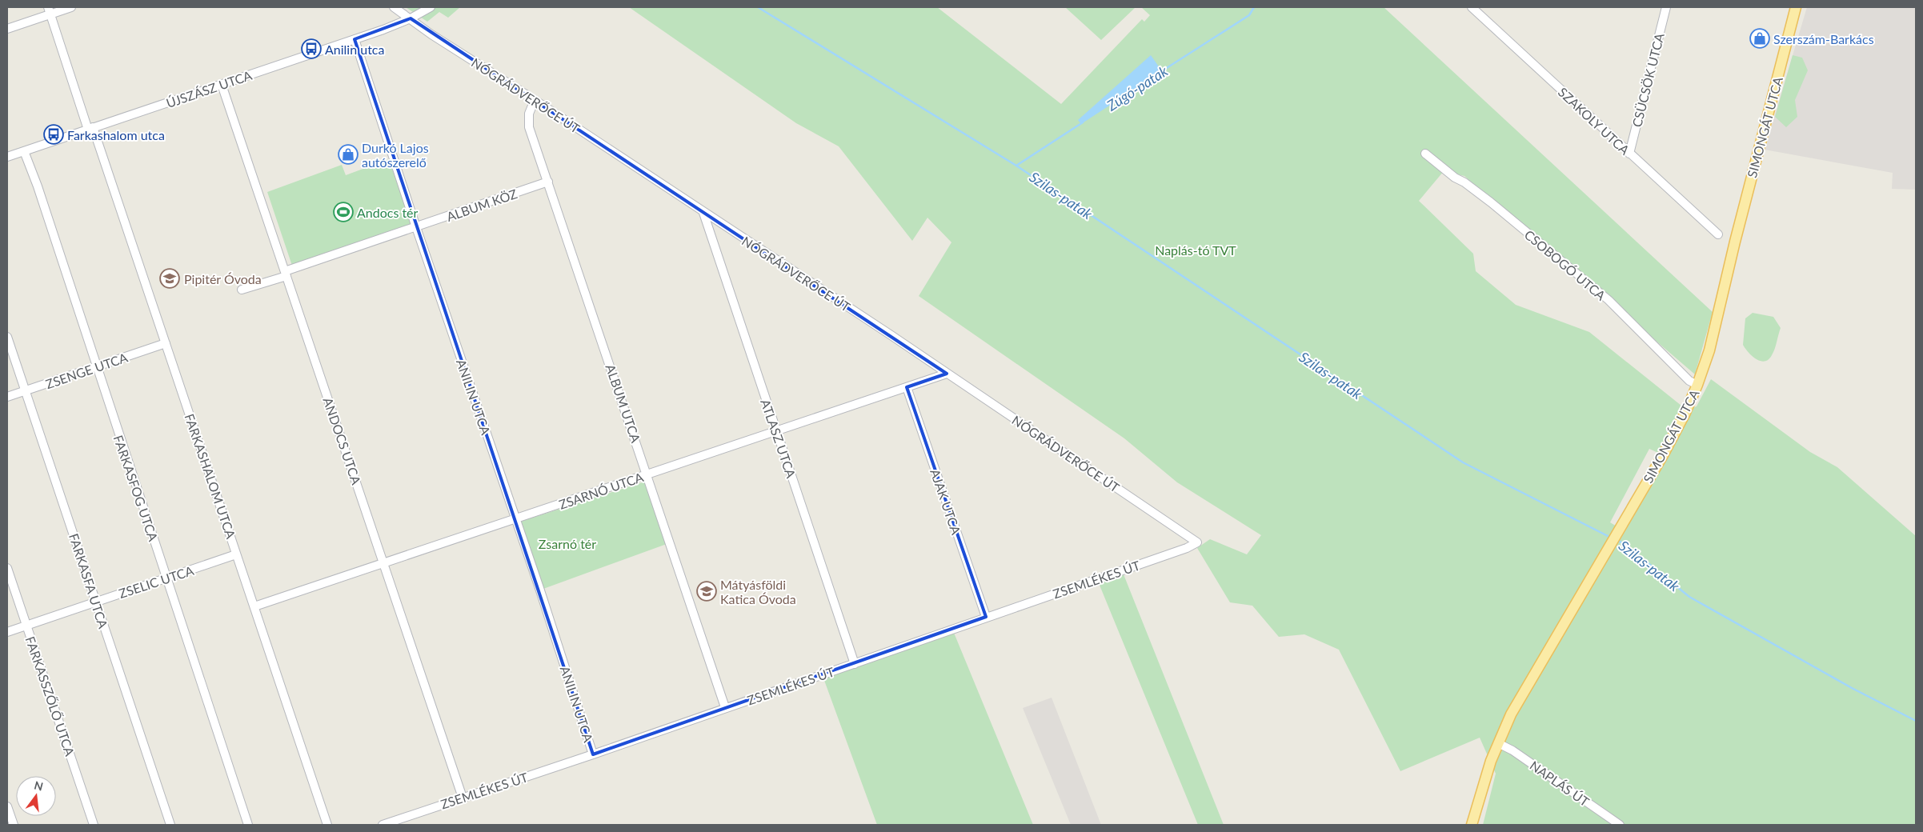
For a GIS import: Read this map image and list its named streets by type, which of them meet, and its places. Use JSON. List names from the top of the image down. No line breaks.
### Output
{"streets":{"main road":["SIMONGÁT UTCA"],"street":["CSÜCSÖK UTCA","ÚJSZÁSZ UTCA","NÓGRÁDVERŐCE ÚT","SZAKOLY UTCA","ALBUM KÖZ","CSOBOGÓ UTCA","ZSENGE UTCA","ANILIN UTCA","ALBUM UTCA","ATLASZ UTCA","ANDOCS UTCA","FARKASHALOM UTCA","FARKASFOG UTCA","ZSARNÓ UTCA","AJAK UTCA","ZSEMLÉKES ÚT","FARKASFA UTCA","ZSELIC UTCA","FARKASSZŐLŐ UTCA","NAPLÁS ÚT"]},"crossings":[["CSÜCSÖK UTCA","SZAKOLY UTCA"],["ÚJSZÁSZ UTCA","NÓGRÁDVERŐCE ÚT"],["ÚJSZÁSZ UTCA","ANILIN UTCA"],["ÚJSZÁSZ UTCA","ANDOCS UTCA"],["ÚJSZÁSZ UTCA","FARKASHALOM UTCA"],["ÚJSZÁSZ UTCA","FARKASFOG UTCA"],["NÓGRÁDVERŐCE ÚT","ALBUM UTCA"],["NÓGRÁDVERŐCE ÚT","ATLASZ UTCA"],["NÓGRÁDVERŐCE ÚT","ZSARNÓ UTCA"],["NÓGRÁDVERŐCE ÚT","ZSEMLÉKES ÚT"],["SIMONGÁT UTCA","CSOBOGÓ UTCA"],["SIMONGÁT UTCA","NAPLÁS ÚT"],["ALBUM KÖZ","ANILIN UTCA"],["ALBUM KÖZ","ALBUM UTCA"],["ZSENGE UTCA","FARKASHALOM UTCA"],["ZSENGE UTCA","FARKASFOG UTCA"],["ZSENGE UTCA","FARKASFA UTCA"],["ANILIN UTCA","ZSARNÓ UTCA"],["ANILIN UTCA","ZSEMLÉKES ÚT"],["ALBUM UTCA","ZSARNÓ UTCA"],["ALBUM UTCA","ZSEMLÉKES ÚT"],["ATLASZ UTCA","ZSARNÓ UTCA"],["ATLASZ UTCA","ZSEMLÉKES ÚT"],["ANDOCS UTCA","ZSARNÓ UTCA"],["ANDOCS UTCA","ZSEMLÉKES ÚT"],["FARKASHALOM UTCA","ZSARNÓ UTCA"],["FARKASHALOM UTCA","ZSELIC UTCA"],["FARKASFOG UTCA","ZSELIC UTCA"],["ZSARNÓ UTCA","AJAK UTCA"],["AJAK UTCA","ZSEMLÉKES ÚT"],["FARKASFA UTCA","ZSELIC UTCA"],["ZSELIC UTCA","FARKASSZŐLŐ UTCA"]],"water":["Zúgó-patak","Szilas-patak"],"parks":["Naplás-tó TVT","Zsarnó tér"],"places":{"shop":["Szerszám-Barkács","Durkó Lajos autószerelő"],"bus stop":["Anilin utca","Farkashalom utca"],"sports":["Andocs tér"],"school or university":["Pipitér Óvoda","Mátyásföldi Katica Óvoda"]},"north":"top"}
